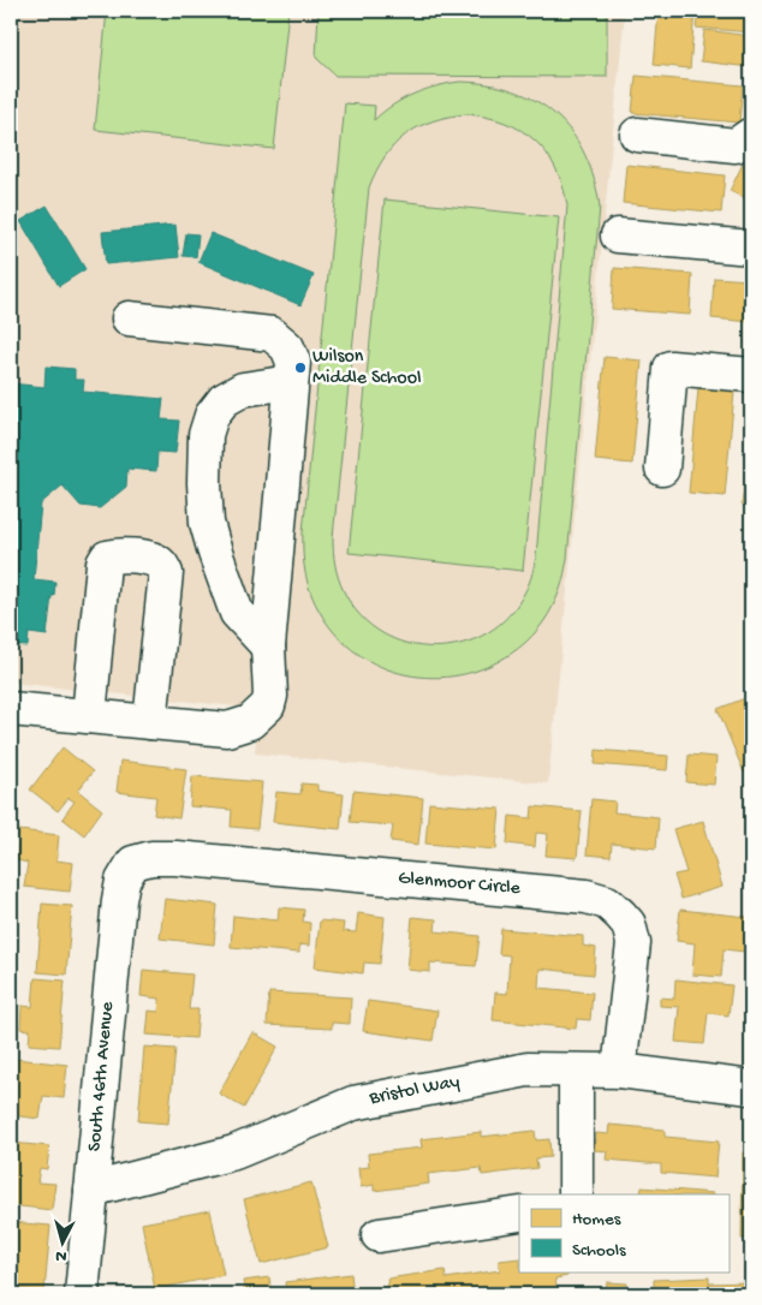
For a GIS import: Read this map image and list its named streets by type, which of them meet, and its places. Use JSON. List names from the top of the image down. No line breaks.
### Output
{"streets":{"street":["Glenmoor Circle","South 46th Avenue","Bristol Way"]},"crossings":[["Glenmoor Circle","South 46th Avenue"],["Glenmoor Circle","Bristol Way"],["South 46th Avenue","Bristol Way"]],"places":["Wilson Middle School"],"legend":["Homes","Schools"],"north":"bottom"}
